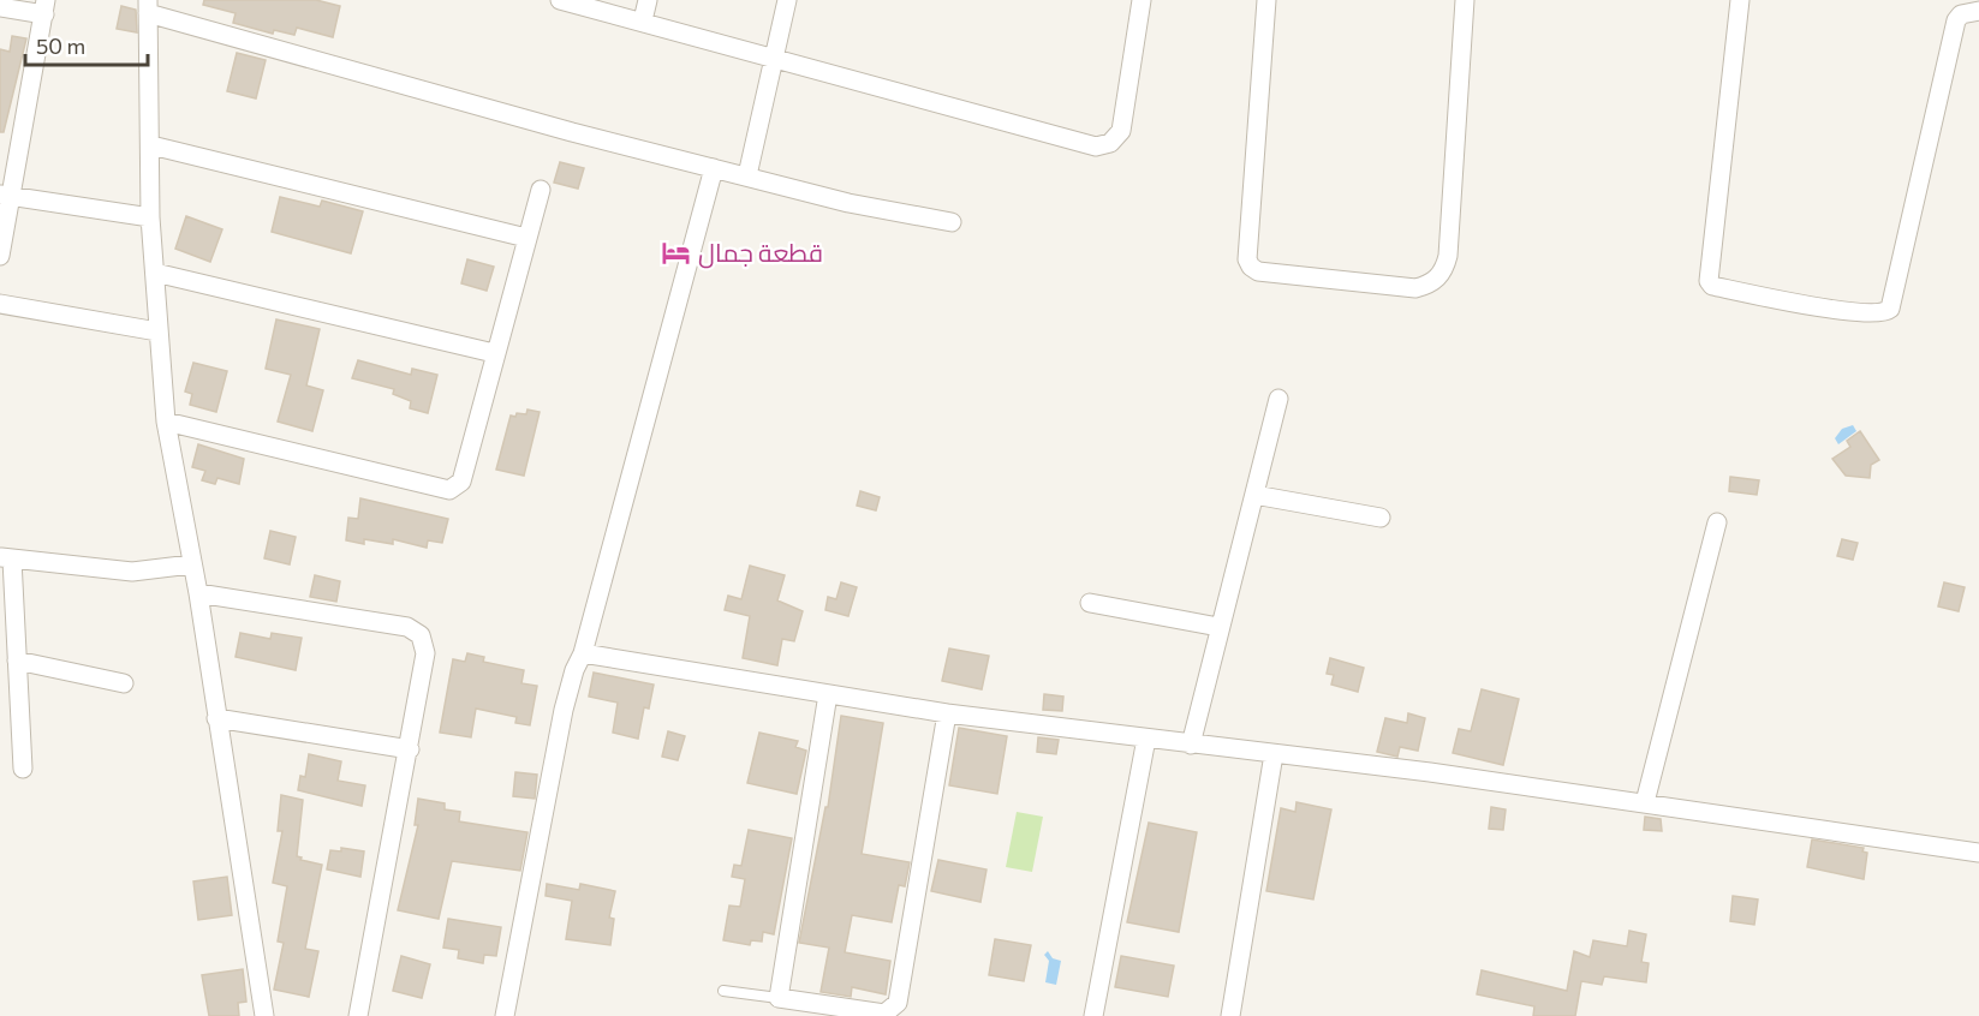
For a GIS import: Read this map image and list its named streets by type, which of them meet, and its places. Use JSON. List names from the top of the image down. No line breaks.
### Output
{"places":{"hotel":["قطعة جمال"]},"scale_bar":"50 m"}
